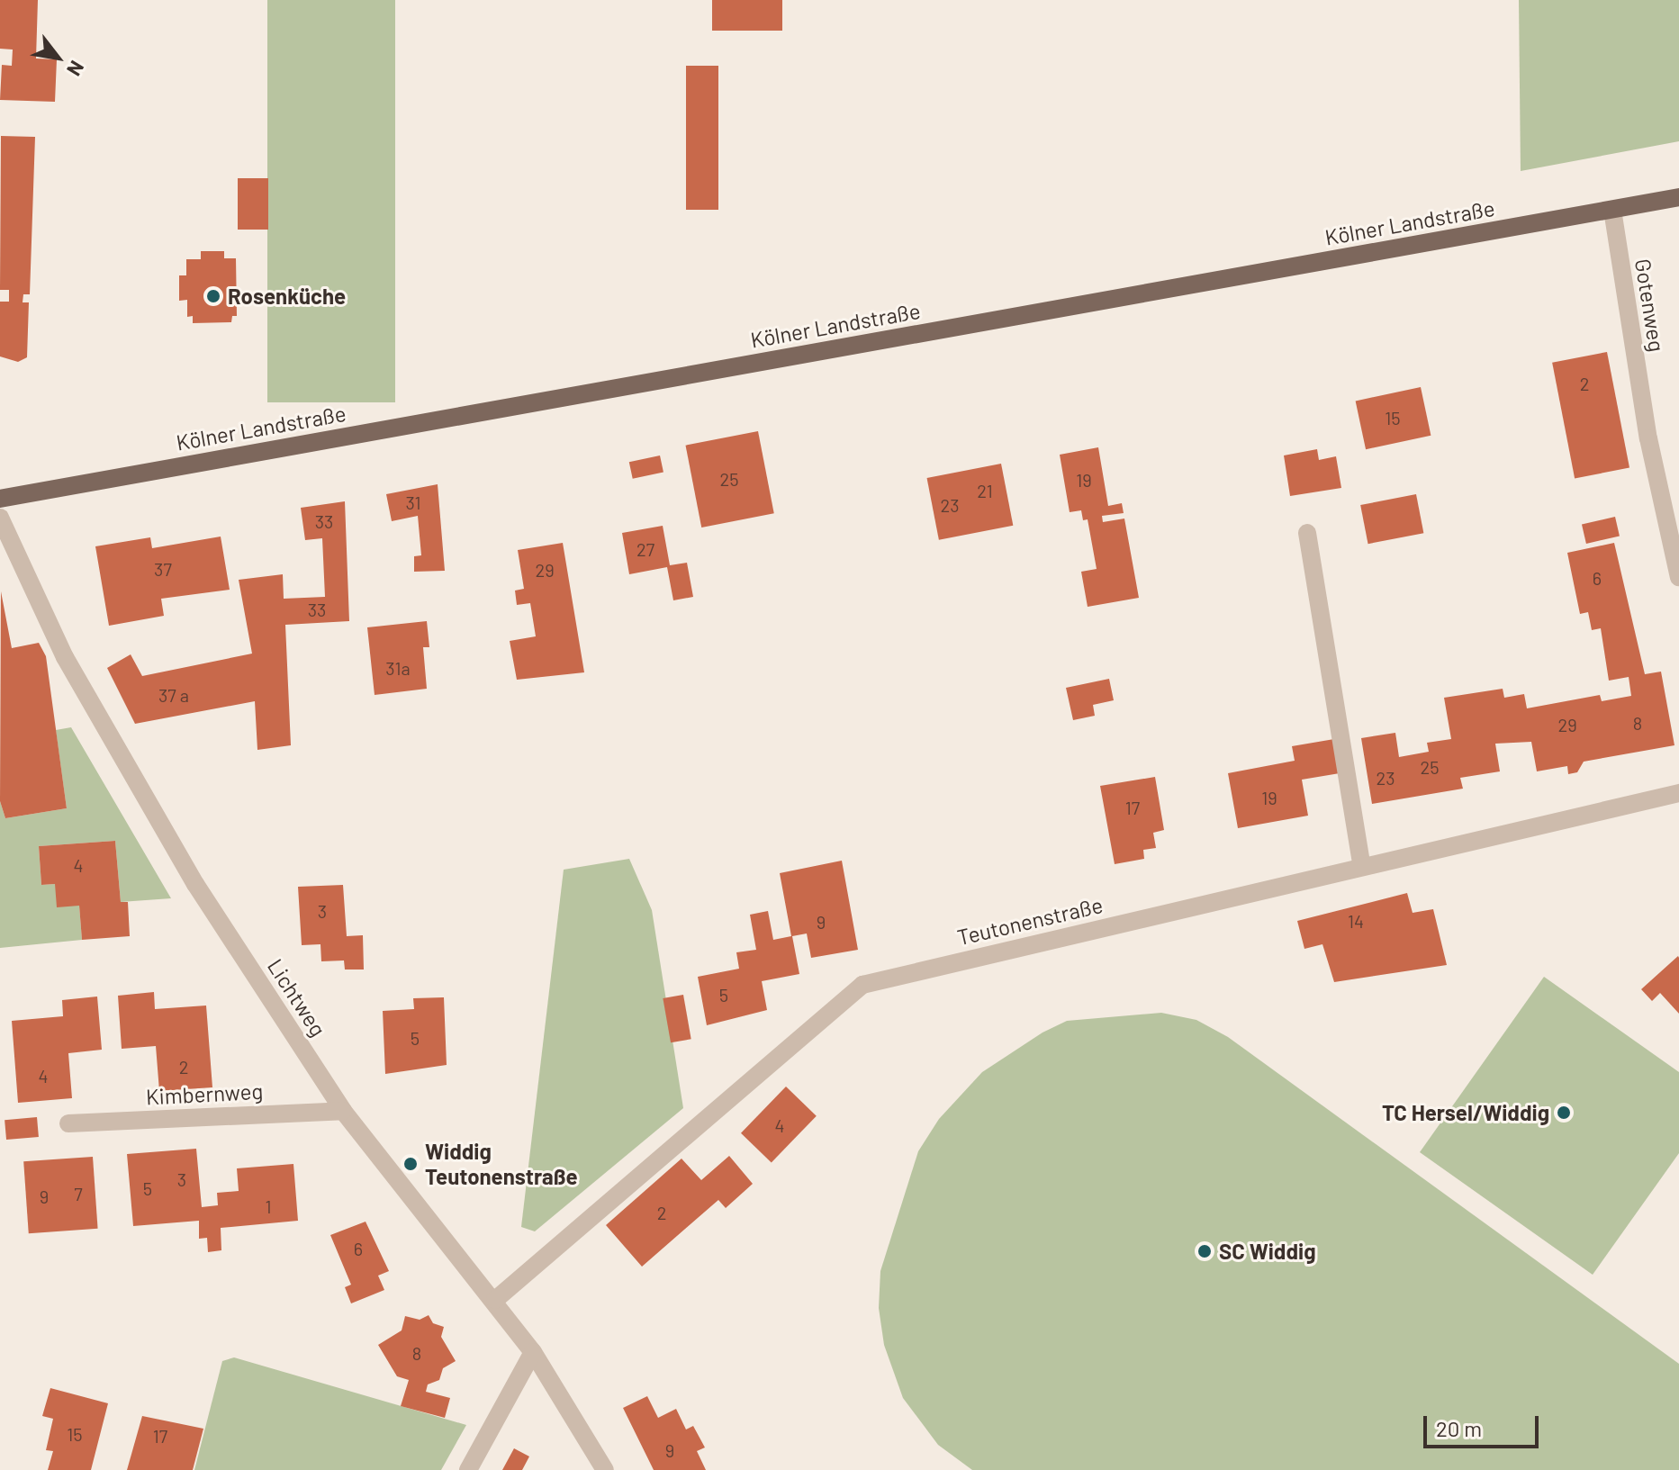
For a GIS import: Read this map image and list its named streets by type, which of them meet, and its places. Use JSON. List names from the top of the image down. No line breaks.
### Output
{"streets":{"main road":["Kölner Landstraße"],"street":["Gotenweg","Teutonenstraße","Lichtweg","Kimbernweg"]},"crossings":[["Kölner Landstraße","Gotenweg"],["Teutonenstraße","Lichtweg"],["Lichtweg","Kimbernweg"]],"places":["Rosenküche","TC Hersel/Widdig","Widdig Teutonenstraße","SC Widdig"],"house_numbers":["2","15","25","19","21","31","23","33","27","37","29","6","33","31a","37 a","8","29","25","23","19","17","4","3","14","9","5","5","2","4","4","3","5","7","9","1","2","6","8","15","17","9"],"scale_bar":"20 m","north":"bottom right"}
